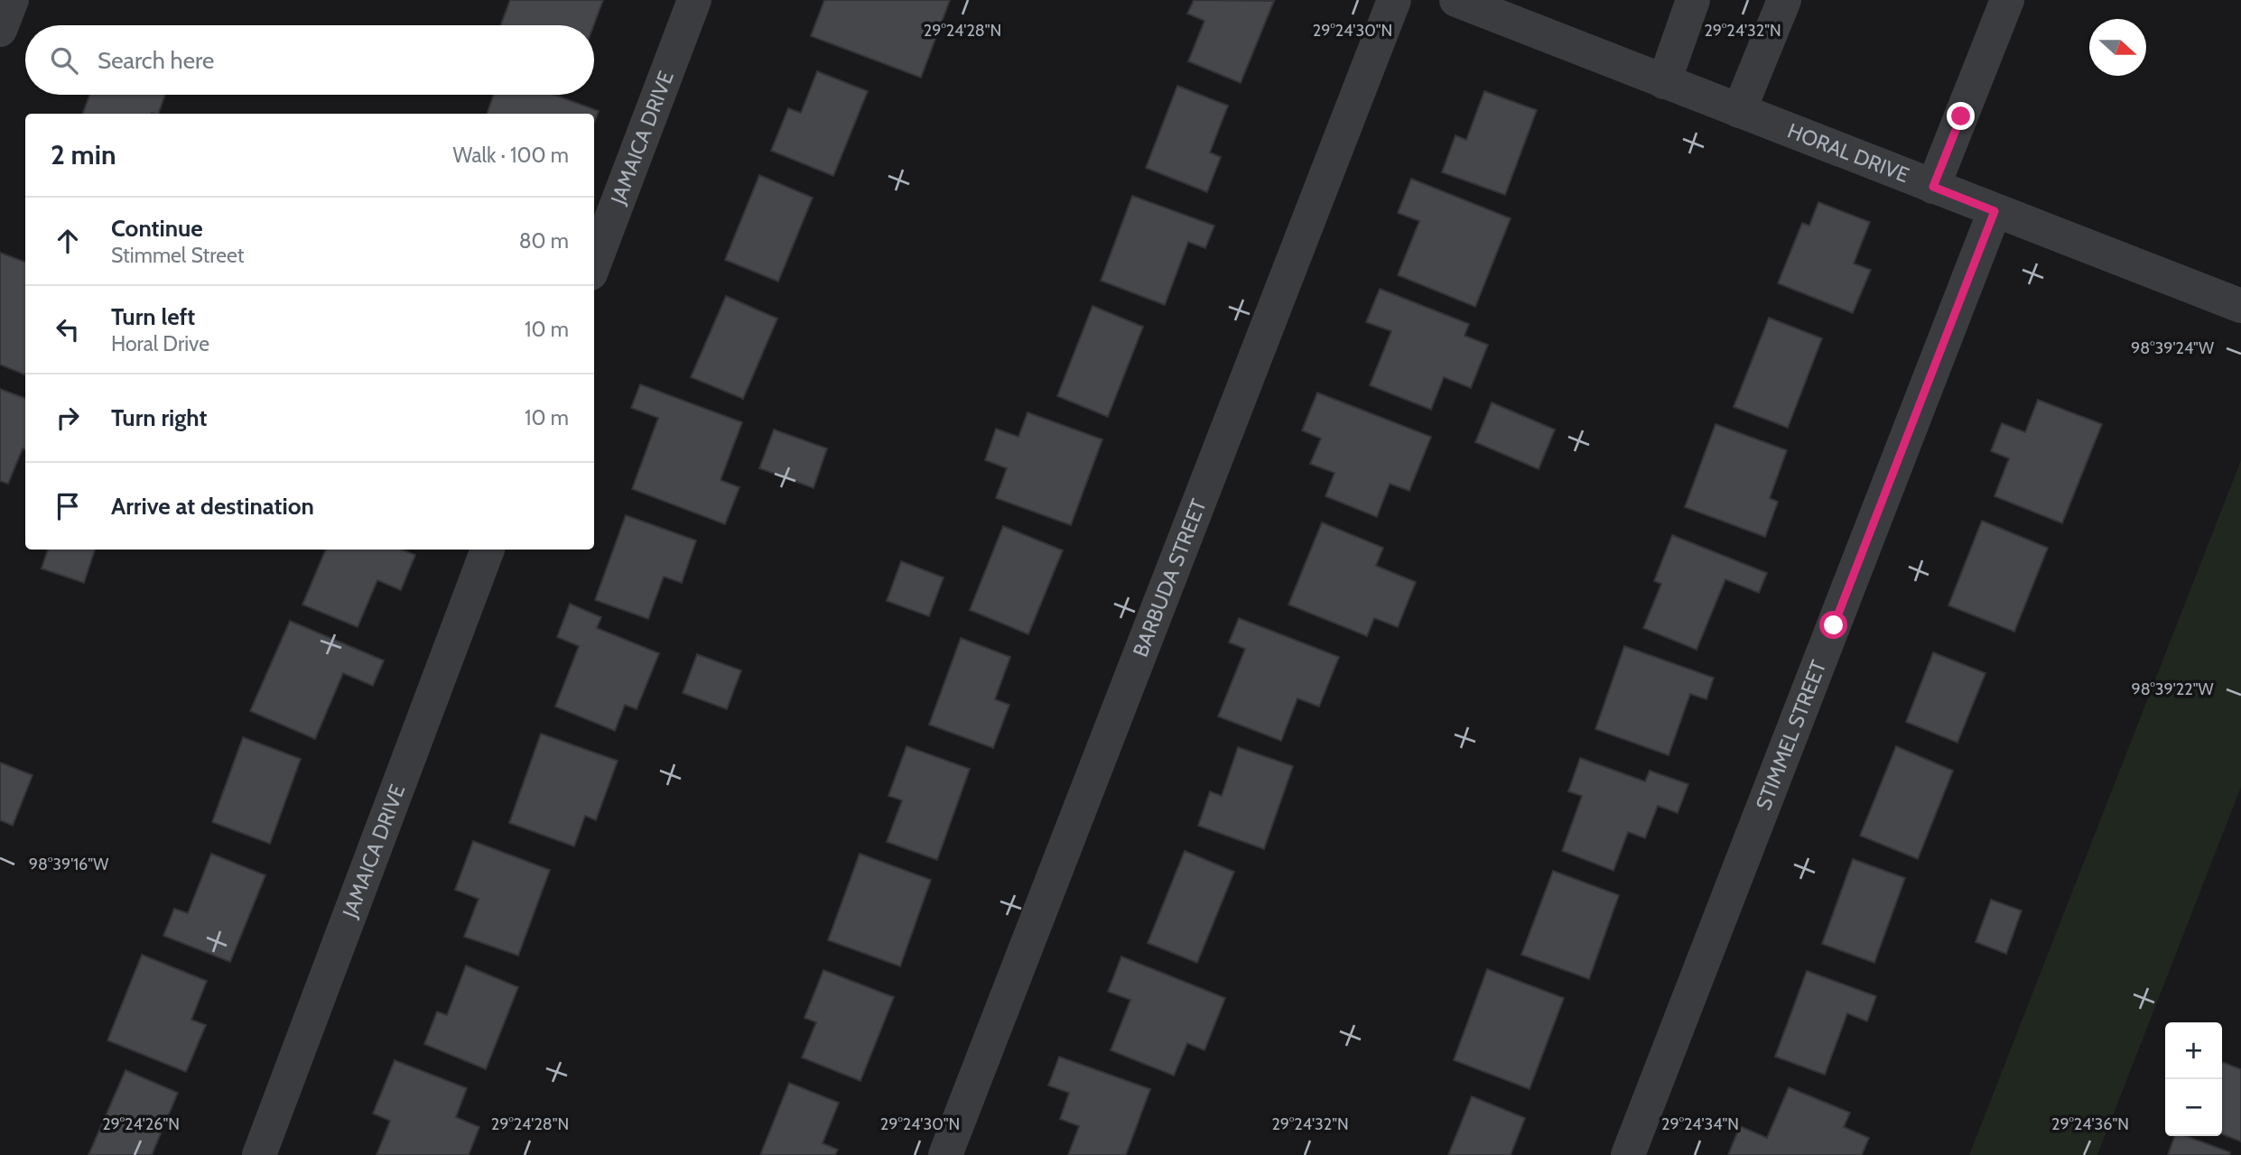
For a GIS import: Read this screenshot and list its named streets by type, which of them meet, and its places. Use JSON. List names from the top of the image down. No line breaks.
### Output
{"streets":{"street":["JAMAICA DRIVE","HORAL DRIVE","BARBUDA STREET","STIMMEL STREET"]},"crossings":[["HORAL DRIVE","STIMMEL STREET"]],"north":"right","page":{"search":"Search here","heading":["2 min","Walk · 100 m"],"list":[["Continue","Stimmel Street","80 m"],["Turn left","Horal Drive","10 m"],["Turn right","10 m"],"Arrive at destination"],"map_buttons":["+","−"]},"coordinates":["29°24'28\"N","29°24'30\"N","29°24'32\"N","98°39'24\"W","98°39'22\"W","98°39'16\"W","29°24'26\"N","29°24'34\"N","29°24'36\"N"]}
